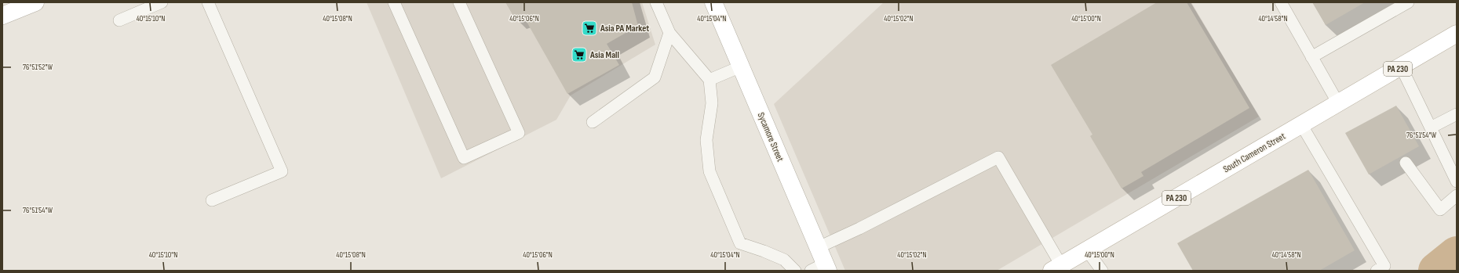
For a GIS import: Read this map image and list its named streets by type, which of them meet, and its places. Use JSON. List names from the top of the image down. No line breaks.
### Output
{"streets":{"main road":["PA 230","Sycamore Street","South Cameron Street"]},"places":{"supermarket":["Asia PA Market","Asia Mall"]},"coordinates":["40°15'10\"N","40°15'08\"N","40°15'06\"N","40°15'04\"N","40°15'02\"N","40°15'00\"N","40°14'58\"N","76°51'52\"W","76°51'54\"W"]}
